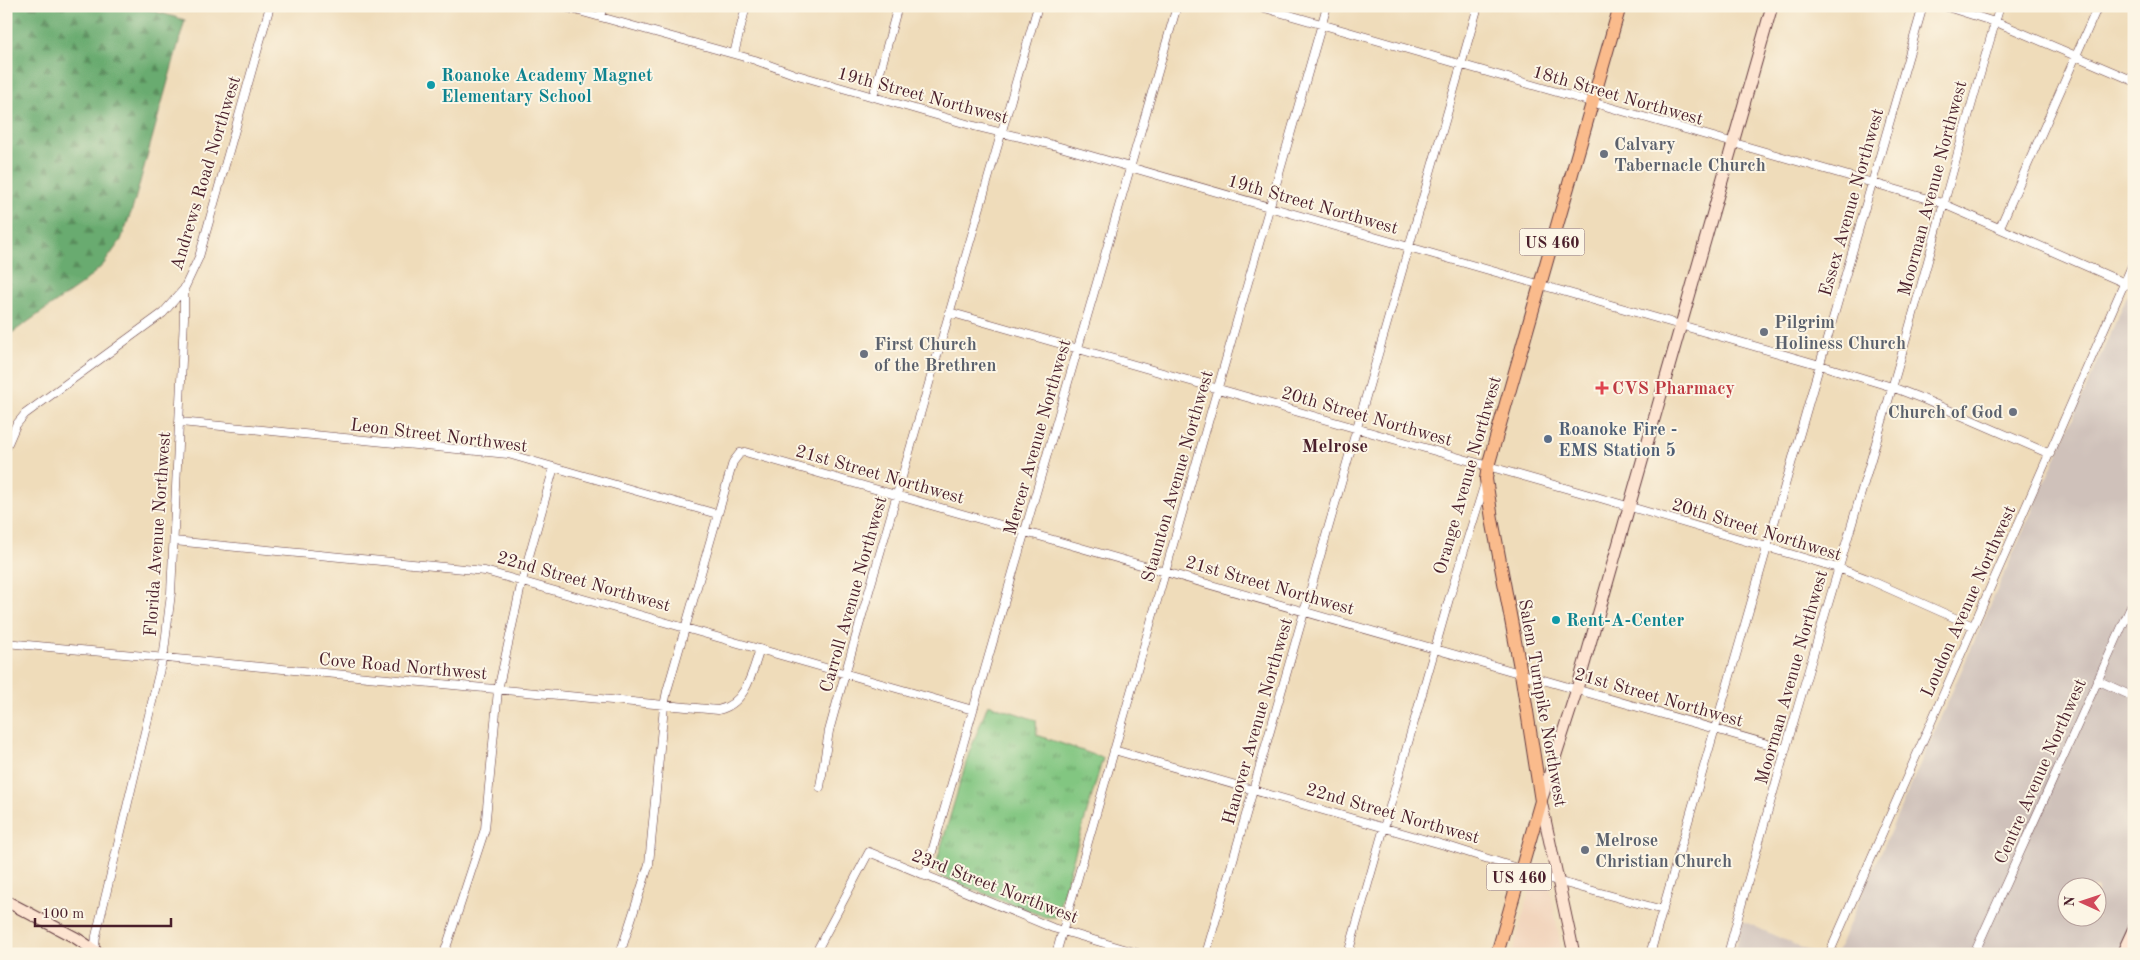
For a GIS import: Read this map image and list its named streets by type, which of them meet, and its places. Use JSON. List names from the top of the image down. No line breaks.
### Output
{"streets":{"main road":["US 460","Orange Avenue Northwest","Salem Turnpike Northwest"],"street":["19th Street Northwest","18th Street Northwest","Andrews Road Northwest","Moorman Avenue Northwest","Essex Avenue Northwest","20th Street Northwest","Leon Street Northwest","Mercer Avenue Northwest","21st Street Northwest","Staunton Avenue Northwest","Florida Avenue Northwest","22nd Street Northwest","Carroll Avenue Northwest","Loudon Avenue Northwest","Cove Road Northwest","Hanover Avenue Northwest","Centre Avenue Northwest","23rd Street Northwest"]},"crossings":[["19th Street Northwest","Moorman Avenue Northwest"],["19th Street Northwest","Essex Avenue Northwest"],["19th Street Northwest","Mercer Avenue Northwest"],["19th Street Northwest","Orange Avenue Northwest"],["19th Street Northwest","Staunton Avenue Northwest"],["19th Street Northwest","Carroll Avenue Northwest"],["19th Street Northwest","Loudon Avenue Northwest"],["19th Street Northwest","Hanover Avenue Northwest"],["18th Street Northwest","Moorman Avenue Northwest"],["18th Street Northwest","Essex Avenue Northwest"],["18th Street Northwest","Orange Avenue Northwest"],["18th Street Northwest","Staunton Avenue Northwest"],["18th Street Northwest","Loudon Avenue Northwest"],["18th Street Northwest","Hanover Avenue Northwest"],["Andrews Road Northwest","Florida Avenue Northwest"],["Moorman Avenue Northwest","20th Street Northwest"],["Moorman Avenue Northwest","21st Street Northwest"],["Essex Avenue Northwest","20th Street Northwest"],["Essex Avenue Northwest","21st Street Northwest"],["Essex Avenue Northwest","22nd Street Northwest"],["US 460","22nd Street Northwest"],["US 460","Salem Turnpike Northwest"],["20th Street Northwest","Mercer Avenue Northwest"],["20th Street Northwest","Orange Avenue Northwest"],["20th Street Northwest","Staunton Avenue Northwest"],["20th Street Northwest","Carroll Avenue Northwest"],["20th Street Northwest","Loudon Avenue Northwest"],["20th Street Northwest","Salem Turnpike Northwest"],["20th Street Northwest","Hanover Avenue Northwest"],["Leon Street Northwest","21st Street Northwest"],["Leon Street Northwest","Florida Avenue Northwest"],["Mercer Avenue Northwest","21st Street Northwest"],["Mercer Avenue Northwest","22nd Street Northwest"],["Mercer Avenue Northwest","23rd Street Northwest"],["21st Street Northwest","Orange Avenue Northwest"],["21st Street Northwest","Staunton Avenue Northwest"],["21st Street Northwest","Carroll Avenue Northwest"],["21st Street Northwest","Salem Turnpike Northwest"],["21st Street Northwest","Hanover Avenue Northwest"],["Orange Avenue Northwest","22nd Street Northwest"],["Orange Avenue Northwest","Salem Turnpike Northwest"],["Staunton Avenue Northwest","22nd Street Northwest"],["Staunton Avenue Northwest","23rd Street Northwest"],["Florida Avenue Northwest","22nd Street Northwest"],["Florida Avenue Northwest","Cove Road Northwest"],["22nd Street Northwest","Carroll Avenue Northwest"],["22nd Street Northwest","Cove Road Northwest"],["22nd Street Northwest","Salem Turnpike Northwest"],["22nd Street Northwest","Hanover Avenue Northwest"]],"districts":["Melrose"],"places":{"other":["Roanoke Academy Magnet Elementary School","Calvary Tabernacle Church","Pilgrim Holiness Church","First Church of the Brethren","Church of God","Roanoke Fire - EMS Station 5","Rent-A-Center","Melrose Christian Church"],"health":["CVS Pharmacy"]},"scale_bar":"100 m","north":"left"}
